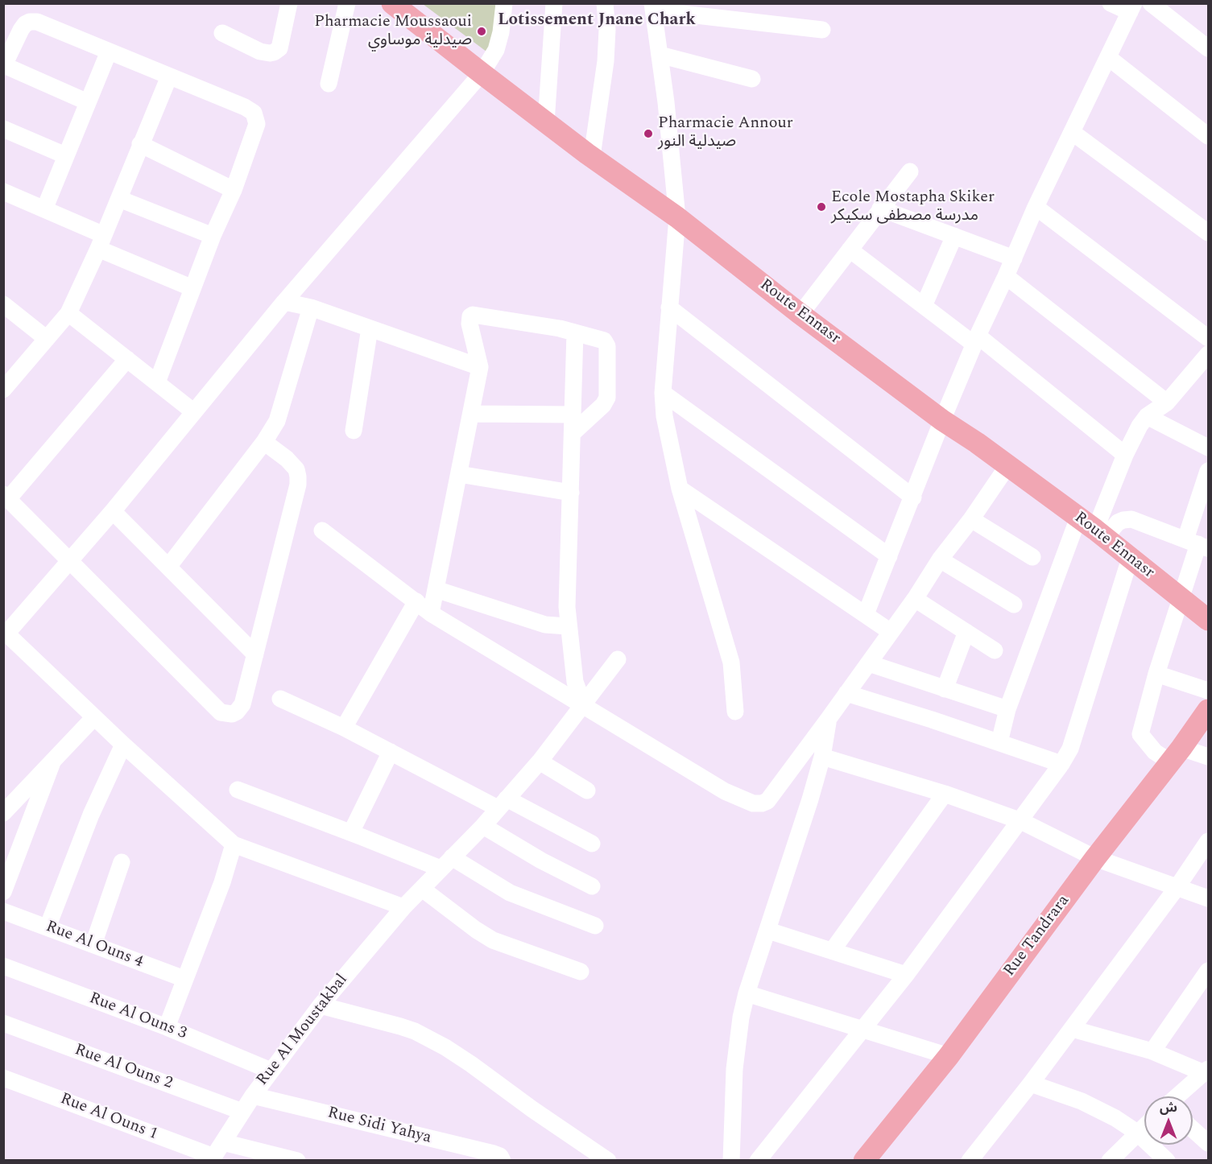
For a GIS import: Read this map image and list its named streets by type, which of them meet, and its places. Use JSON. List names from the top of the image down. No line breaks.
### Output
{"streets":{"main road":["Route Ennasr","Rue Tandrara"],"street":["Rue Al Ouns 4","Rue Al Ouns 3","Rue Al Moustakbal","Rue Al Ouns 2","Rue Al Ouns 1","Rue Sidi Yahya"]},"crossings":[["Rue Al Ouns 3","Rue Al Moustakbal"],["Rue Al Moustakbal","Rue Al Ouns 2"],["Rue Al Moustakbal","Rue Al Ouns 1"],["Rue Al Moustakbal","Rue Sidi Yahya"]],"districts":["Lotissement Jnane Chark"],"places":["Pharmacie Moussaoui صيدلية موساوي","Pharmacie Annour صيدلية النور","Ecole Mostapha Skiker مدرسة مصطفى سكيكر"],"north":"top"}
